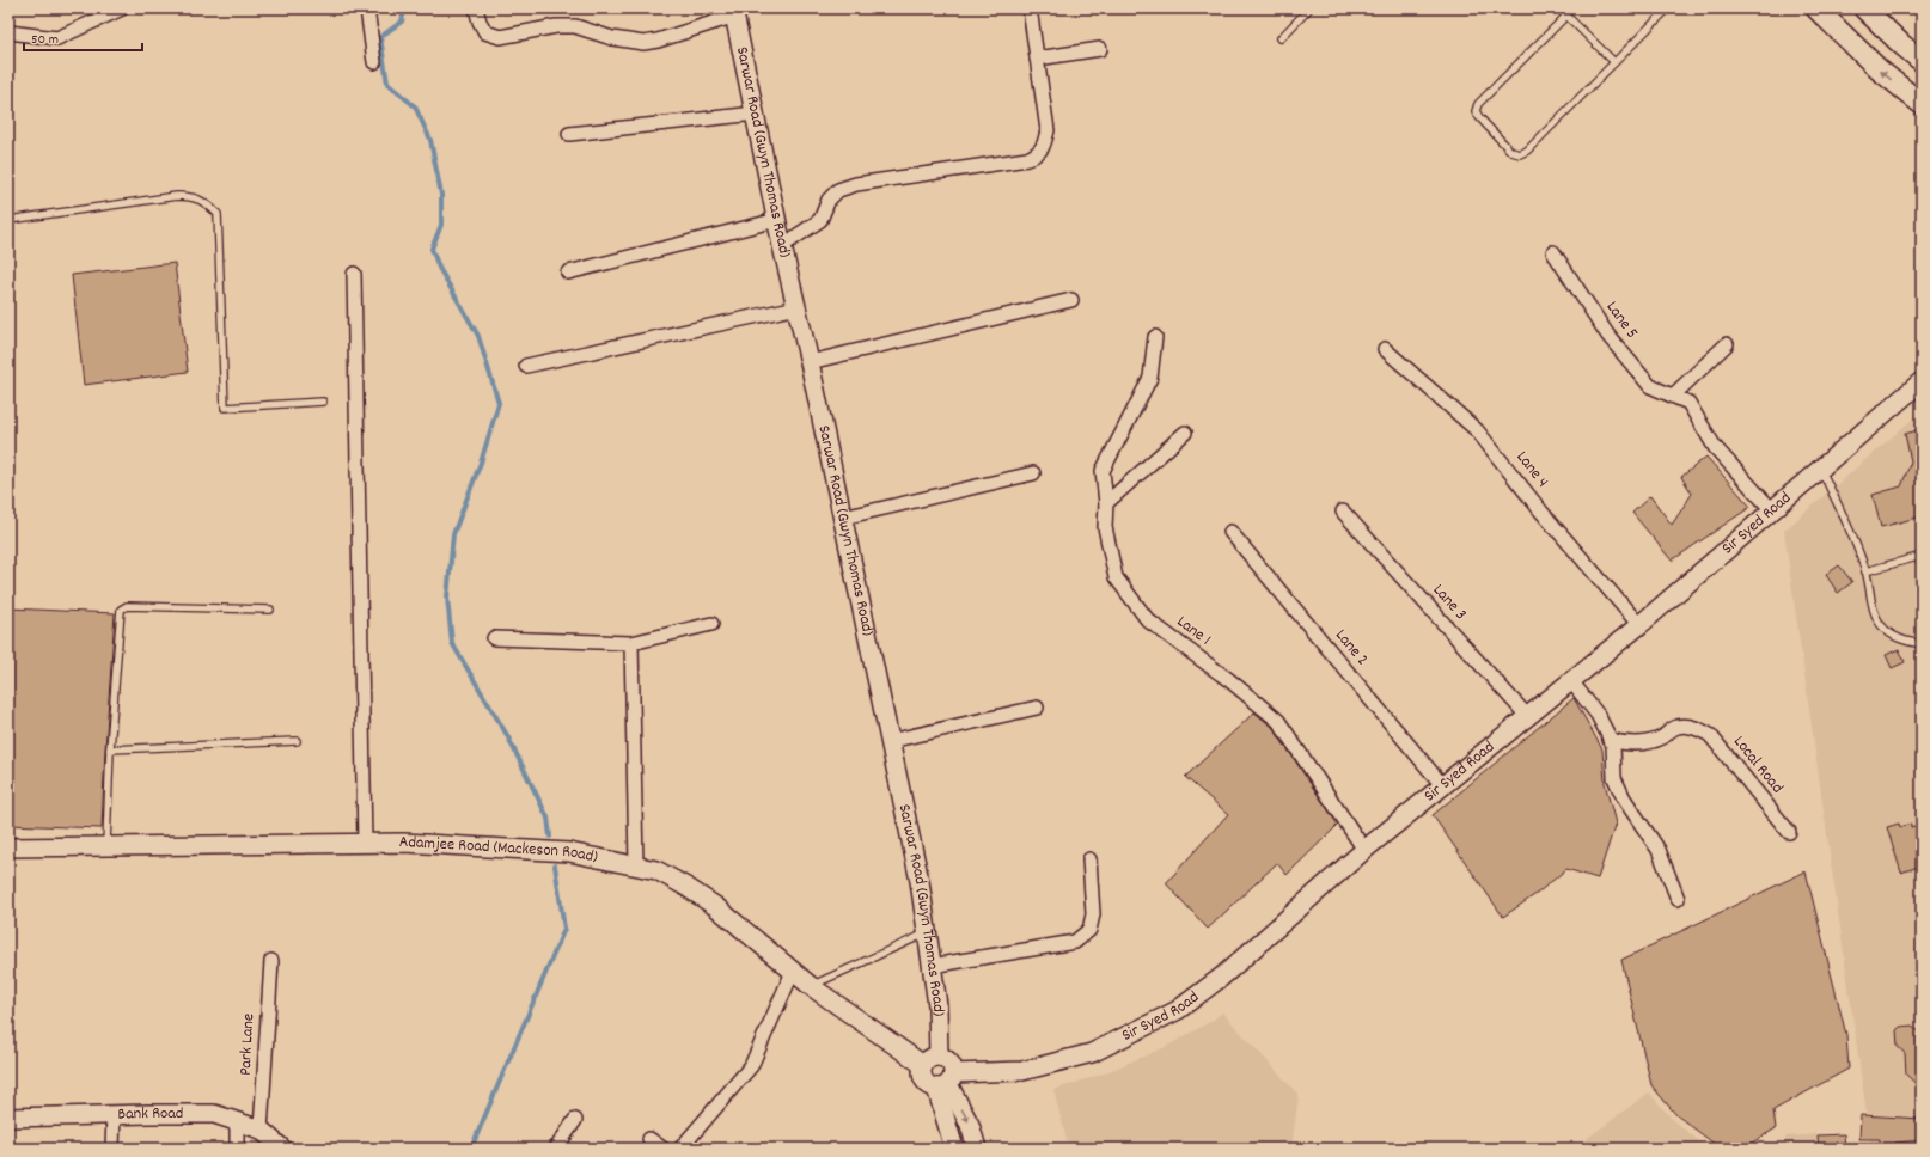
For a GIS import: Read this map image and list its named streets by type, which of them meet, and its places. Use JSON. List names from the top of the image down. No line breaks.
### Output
{"streets":{"street":["Sarwar Road (Gwyn Thomas Road)","Lane 5","Lane 4","Sir Syed Road","Lane 3","Lane 1","Lane 2","Local Road","Adamjee Road (Mackeson Road)","Park Lane","Bank Road"]},"crossings":[["Sarwar Road (Gwyn Thomas Road)","Adamjee Road (Mackeson Road)"],["Lane 5","Sir Syed Road"],["Lane 4","Sir Syed Road"],["Sir Syed Road","Lane 3"],["Sir Syed Road","Lane 1"],["Sir Syed Road","Lane 2"],["Sir Syed Road","Adamjee Road (Mackeson Road)"],["Park Lane","Bank Road"]],"scale_bar":"50 m"}
